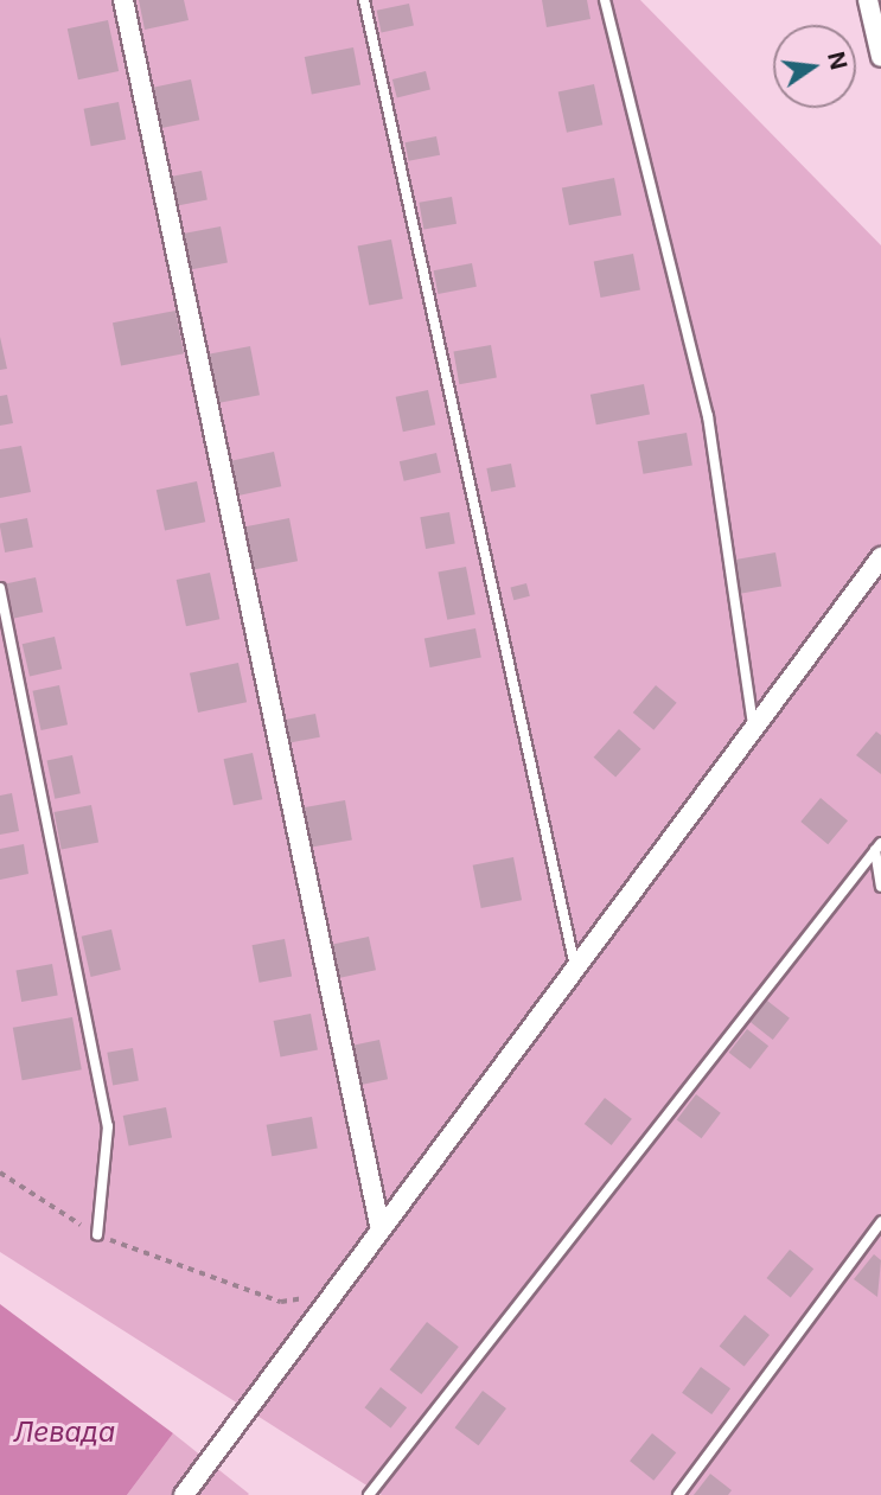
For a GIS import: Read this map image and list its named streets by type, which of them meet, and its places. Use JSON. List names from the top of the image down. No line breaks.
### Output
{"water":["Левада"],"north":"right"}
